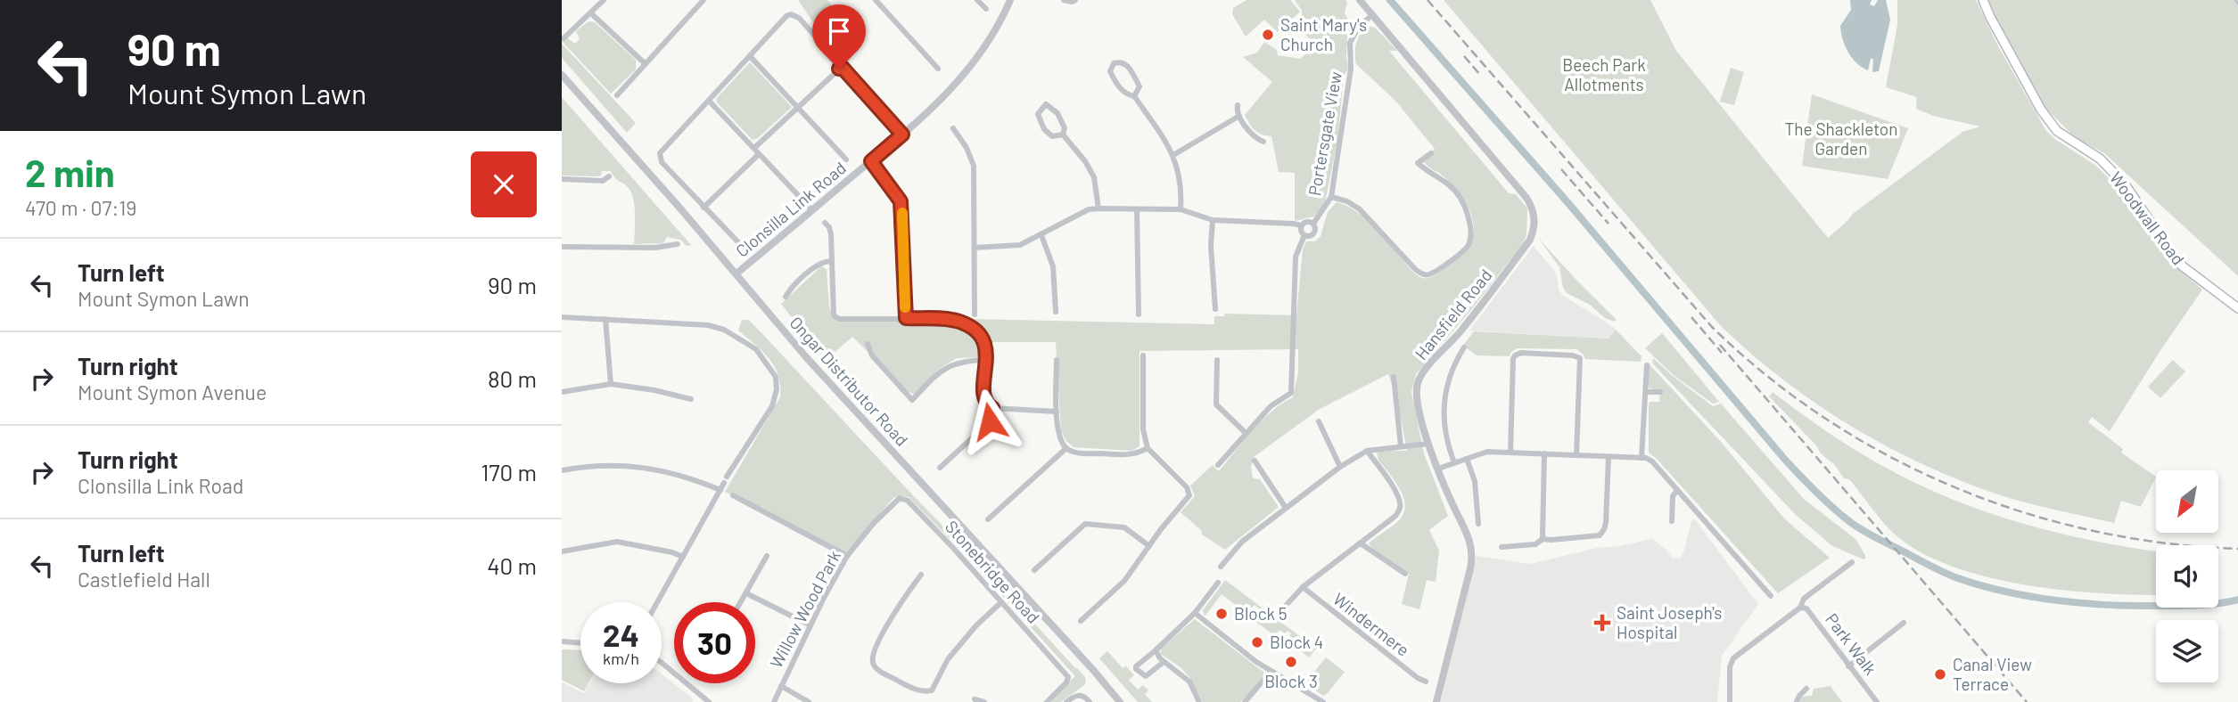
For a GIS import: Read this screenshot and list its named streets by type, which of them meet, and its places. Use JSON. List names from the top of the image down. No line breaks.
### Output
{"streets":{"main road":["Woodwall Road"],"street":["Portersgate View","Clonsilla Link Road","Hansfield Road","Ongar Distributor Road","Stonebridge Road","Willow Wood Park","Windermere","Park Walk"]},"crossings":[["Portersgate View","Hansfield Road"],["Clonsilla Link Road","Ongar Distributor Road"],["Stonebridge Road","Willow Wood Park"]],"parks":["Beech Park Allotments","The Shackleton Garden"],"places":{"other":["Saint Mary's Church","Block 5","Block 4","Block 3","Canal View Terrace"],"health":["Saint Joseph's Hospital"]},"north":"bottom left","page":{"turn":["90 m","Mount Symon Lawn"],"heading":["2 min","470 m · 07:19"],"list":[{"name":"Turn left","note":"Mount Symon Lawn","value":"90 m"},{"name":"Turn right","note":"Mount Symon Avenue","value":"80 m"},{"name":"Turn right","note":"Clonsilla Link Road","value":"170 m"},{"name":"Turn left","note":"Castlefield Hall","value":"40 m"}],"speed":"24 km/h","limit":"30"}}
